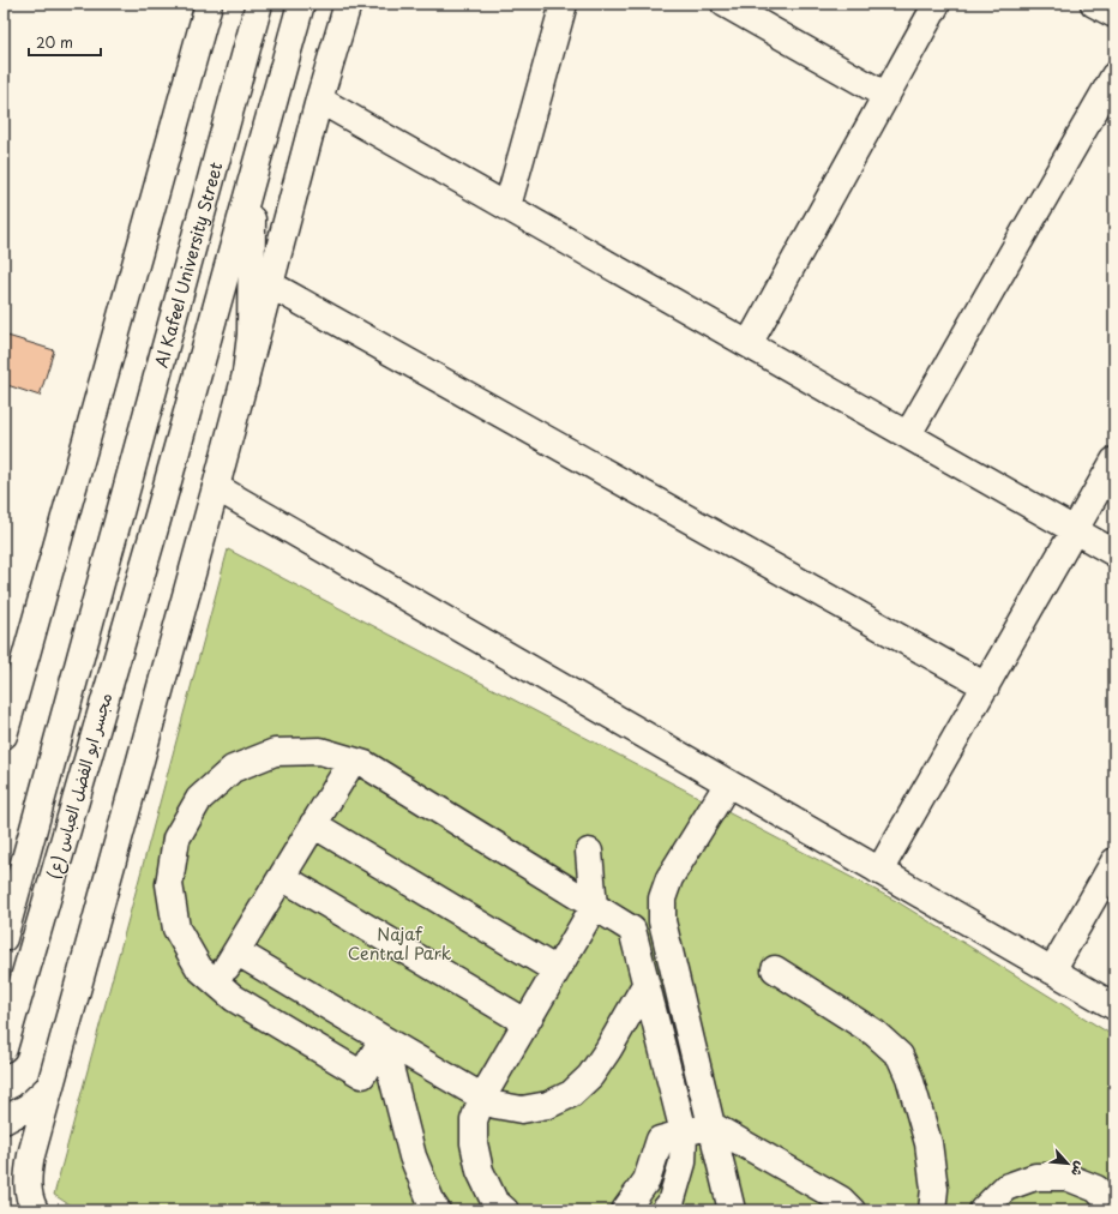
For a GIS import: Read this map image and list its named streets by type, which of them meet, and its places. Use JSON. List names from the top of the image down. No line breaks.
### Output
{"streets":{"street":["Al Kafeel University Street","مجسر ابو الفضل العباس (ع)"]},"crossings":[["Al Kafeel University Street","مجسر ابو الفضل العباس (ع)"]],"parks":["Najaf Central Park"],"scale_bar":"20 m","north":"bottom right"}
